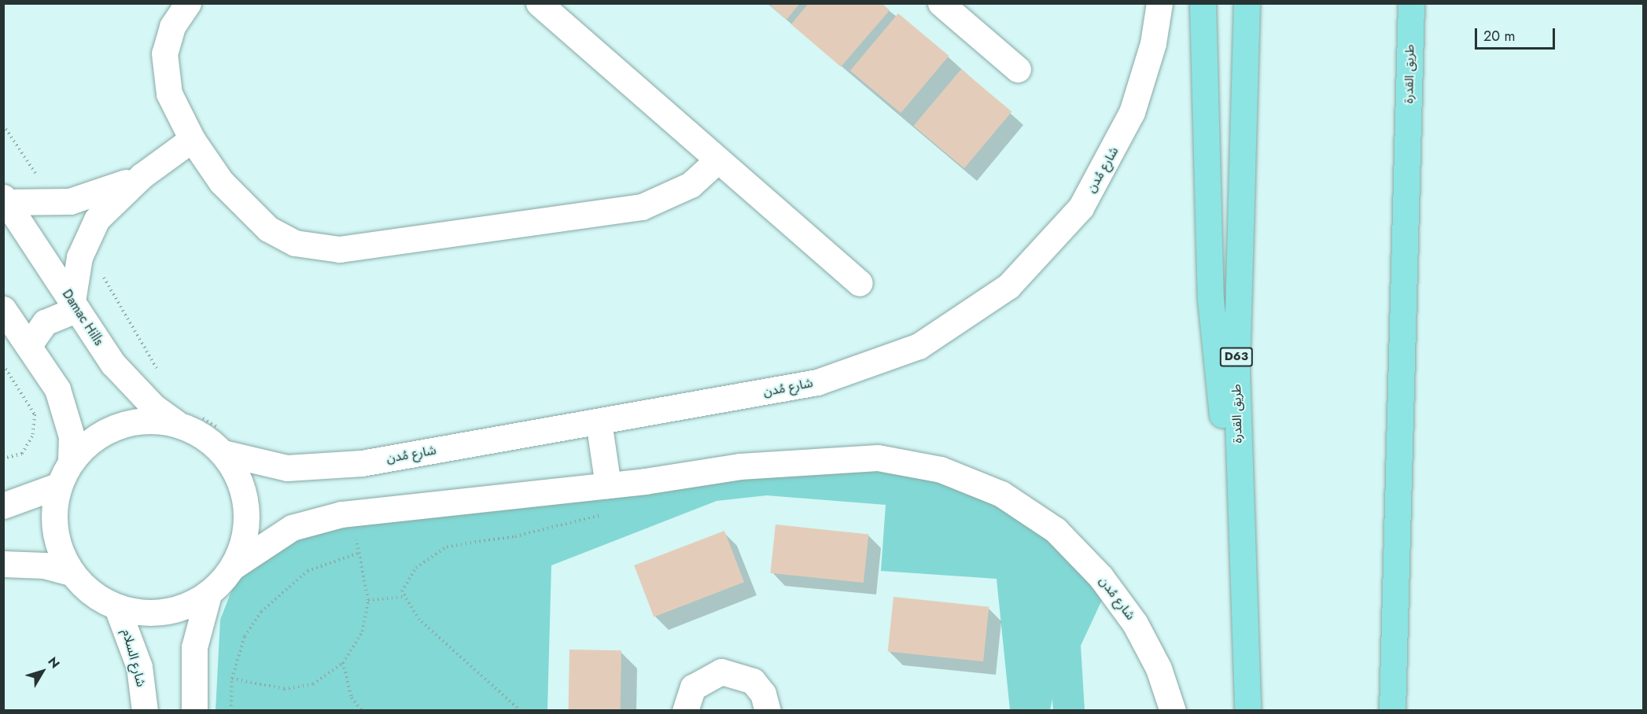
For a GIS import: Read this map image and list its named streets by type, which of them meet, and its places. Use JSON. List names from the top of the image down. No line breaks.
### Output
{"streets":{"main road":["طريق القدرة","D63"],"street":["شارع مُدن","Damac Hills","شارع السلام"]},"scale_bar":"20 m","north":"top right"}
